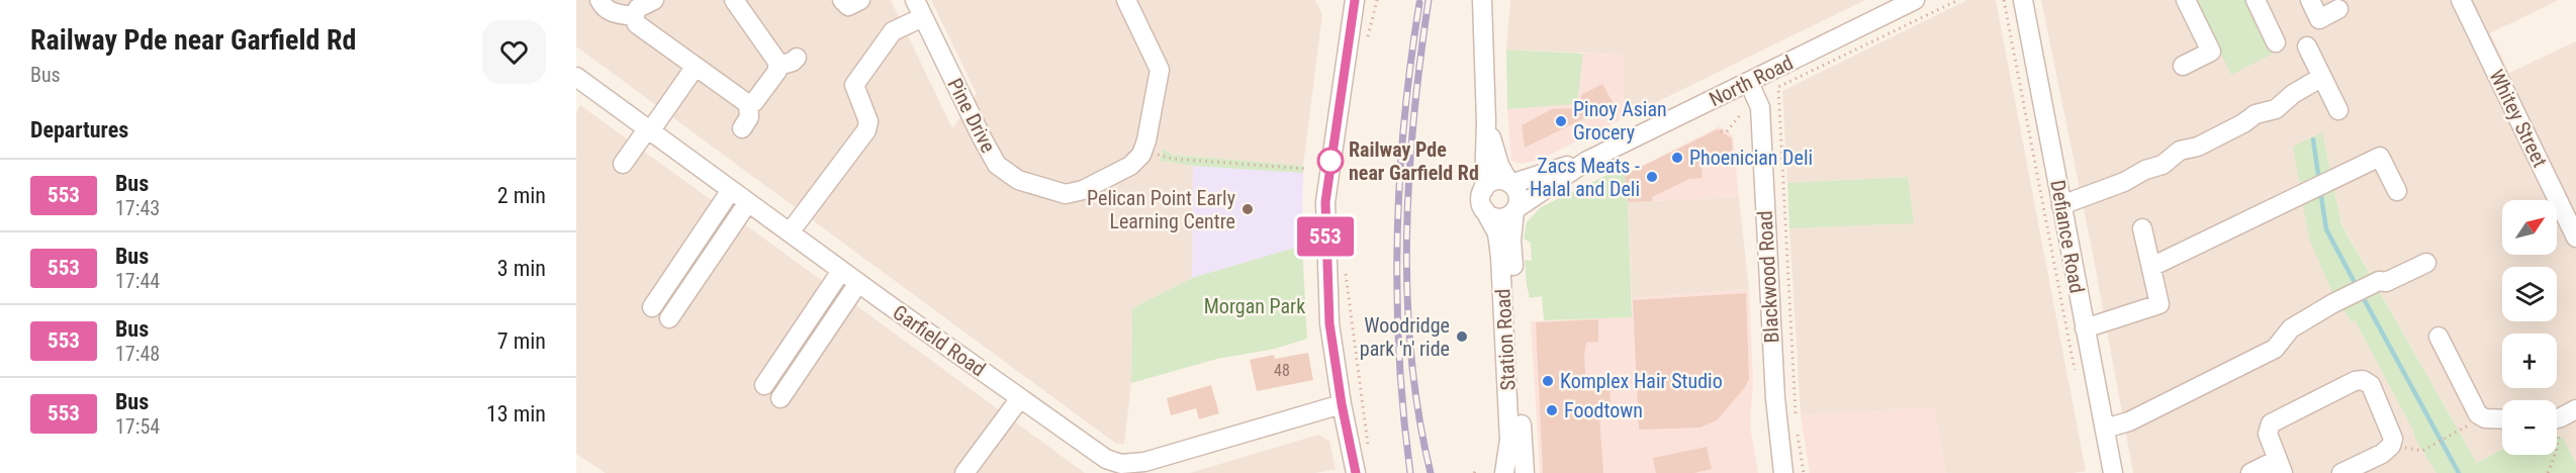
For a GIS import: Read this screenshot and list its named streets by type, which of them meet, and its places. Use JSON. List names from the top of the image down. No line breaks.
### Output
{"streets":{"street":["North Road","Pine Drive","Whitey Street","Defiance Road","Blackwood Road","Station Road","Garfield Road"]},"crossings":[["North Road","Blackwood Road"],["North Road","Station Road"]],"parks":["Morgan Park"],"places":["Pinoy Asian Grocery","Phoenician Deli","Railway Pde near Garfield Rd","Zacs Meats - Halal and Deli","Pelican Point Early Learning Centre","Woodridge park 'n' ride","Komplex Hair Studio","Foodtown"],"lines":["bus line 553"],"house_numbers":["48"],"north":"top right","page":{"heading":[["Railway Pde near Garfield Rd","Bus"],"Departures"],"on_map":"553","list":[{"mark":"553","name":"Bus","note":"17:43","value":"2 min"},{"mark":"553","name":"Bus","note":"17:44","value":"3 min"},{"mark":"553","name":"Bus","note":"17:48","value":"7 min"},{"mark":"553","name":"Bus","note":"17:54","value":"13 min"}],"map_buttons":["+","−"]}}
